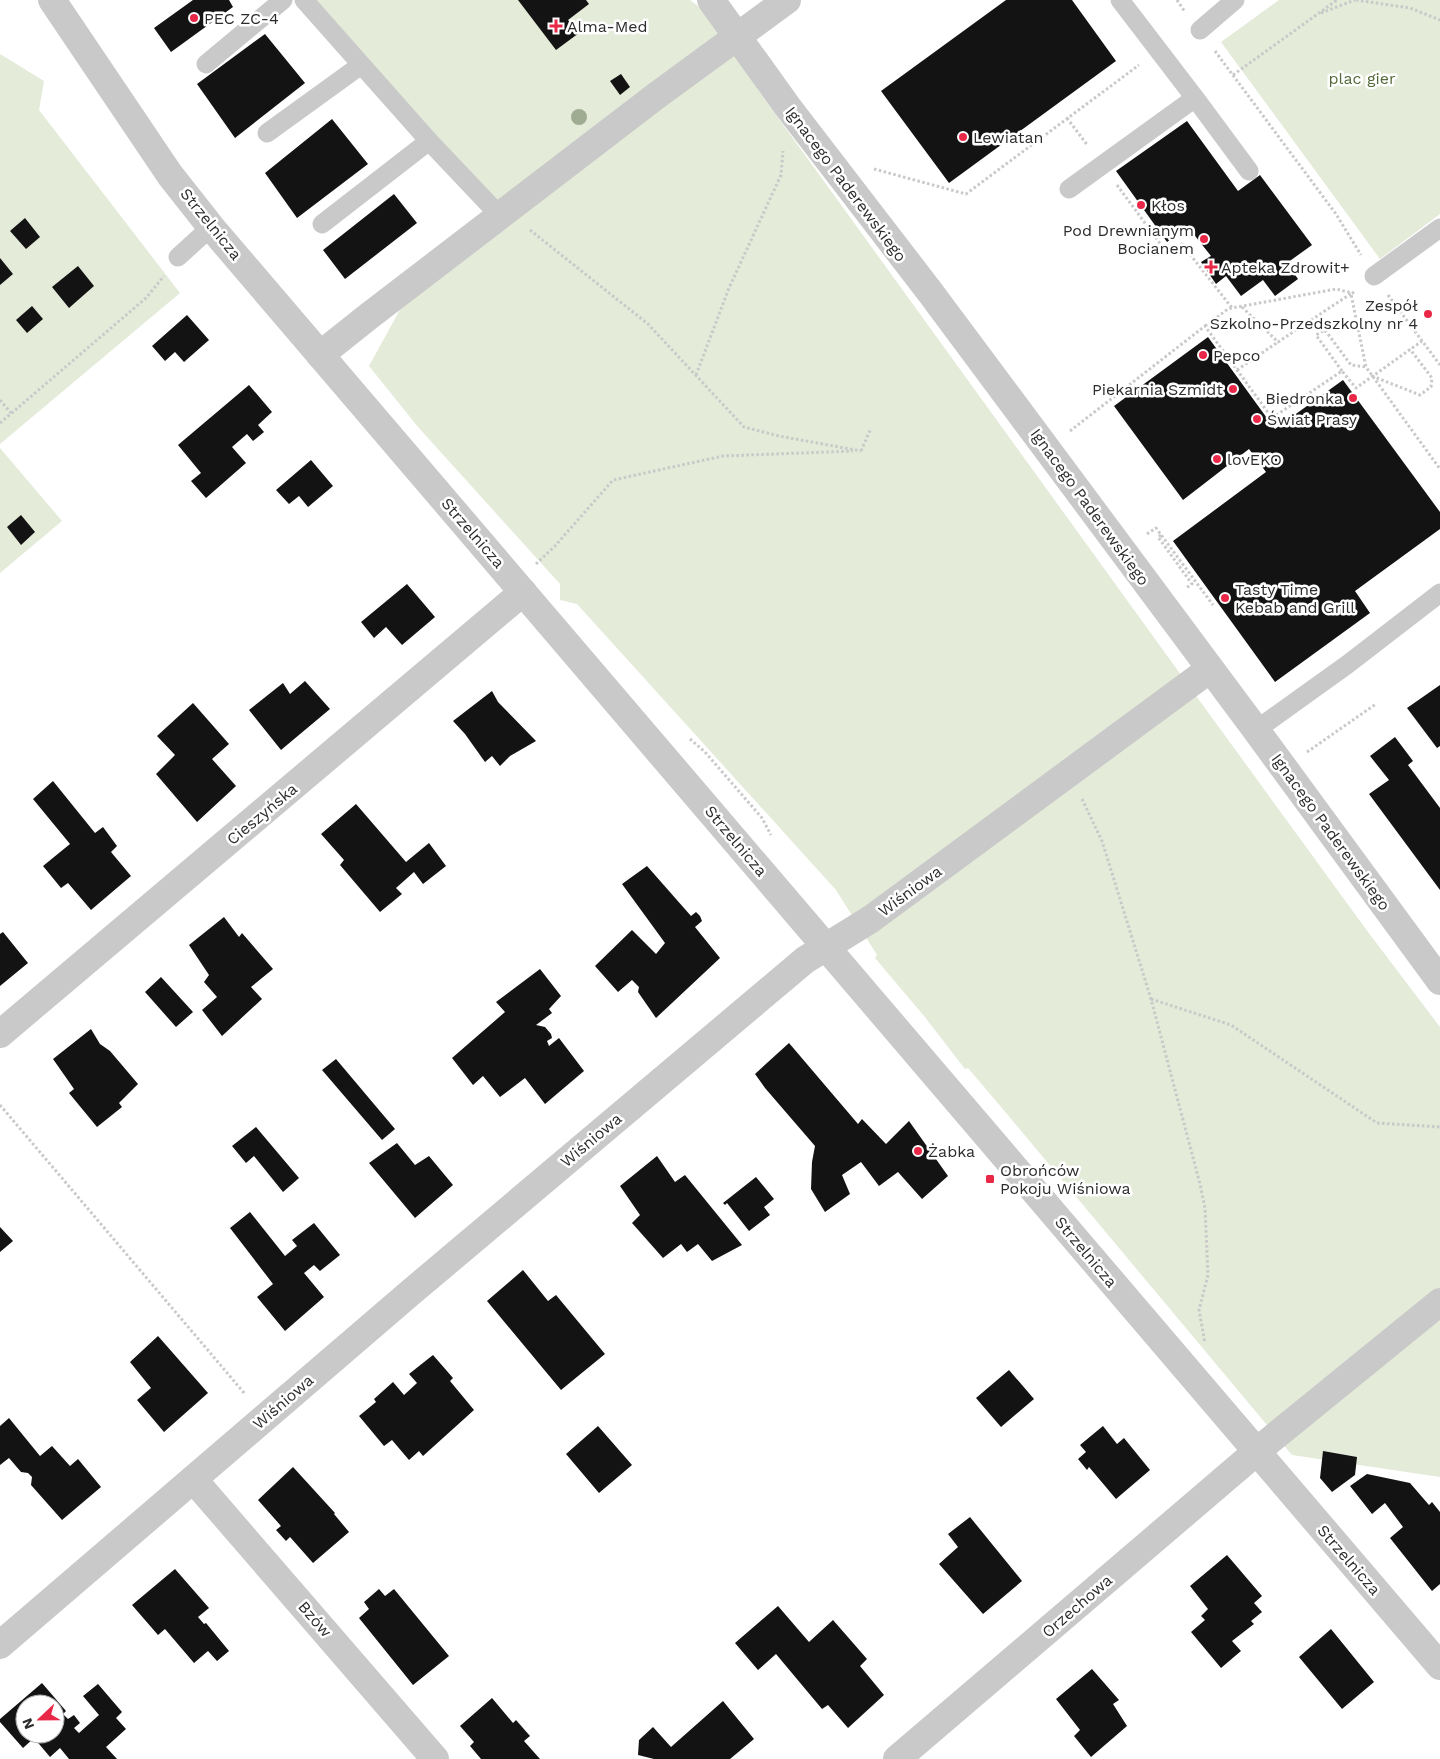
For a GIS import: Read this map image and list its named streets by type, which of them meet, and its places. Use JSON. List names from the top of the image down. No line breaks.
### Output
{"streets":{"street":["Ignacego Paderewskiego","Strzelnicza","Cieszyńska","Wiśniowa","Orzechowa","Bzów"]},"crossings":[["Ignacego Paderewskiego","Wiśniowa"],["Strzelnicza","Cieszyńska"],["Strzelnicza","Wiśniowa"],["Strzelnicza","Orzechowa"],["Wiśniowa","Bzów"]],"parks":["plac gier"],"places":{"other":["PEC ZC-4","Lewiatan","Kłos","Pod Drewnianym Bocianem","Zespół Szkolno-Przedszkolny nr 4","Pepco","Piekarnia Szmidt","Biedronka","Świat Prasy","lovEKO","Tasty Time Kebab and Grill","Żabka"],"health":["Alma-Med","Apteka Zdrowit+"],"transit":["Obrońców Pokoju Wiśniowa"]},"north":"left"}
